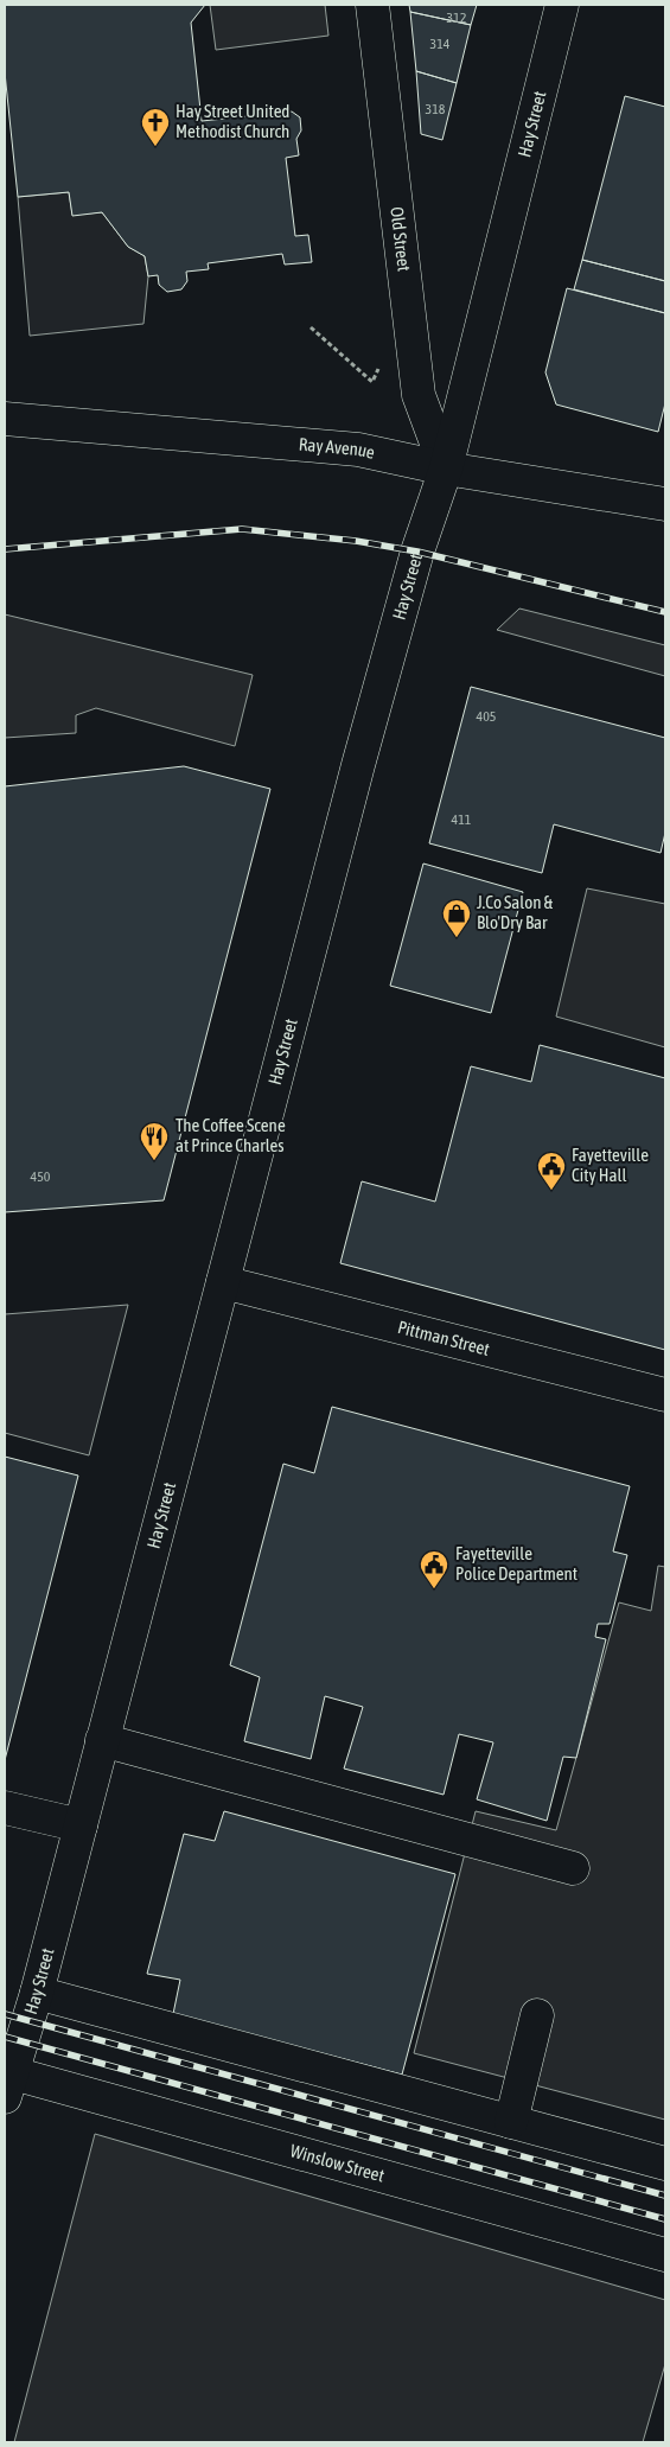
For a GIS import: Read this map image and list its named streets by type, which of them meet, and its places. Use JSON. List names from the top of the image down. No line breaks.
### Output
{"streets":{"street":["Hay Street","Old Street","Ray Avenue","Pittman Street","Winslow Street"]},"crossings":[["Hay Street","Old Street"],["Hay Street","Ray Avenue"],["Hay Street","Pittman Street"],["Hay Street","Winslow Street"],["Old Street","Ray Avenue"]],"places":{"church":["Hay Street United Methodist Church"],"shop":["J.Co Salon & Blo'Dry Bar"],"restaurant":["The Coffee Scene at Prince Charles"],"public building":["Fayetteville City Hall","Fayetteville Police Department"]},"house_numbers":["312","314","318","405","411","450"]}
